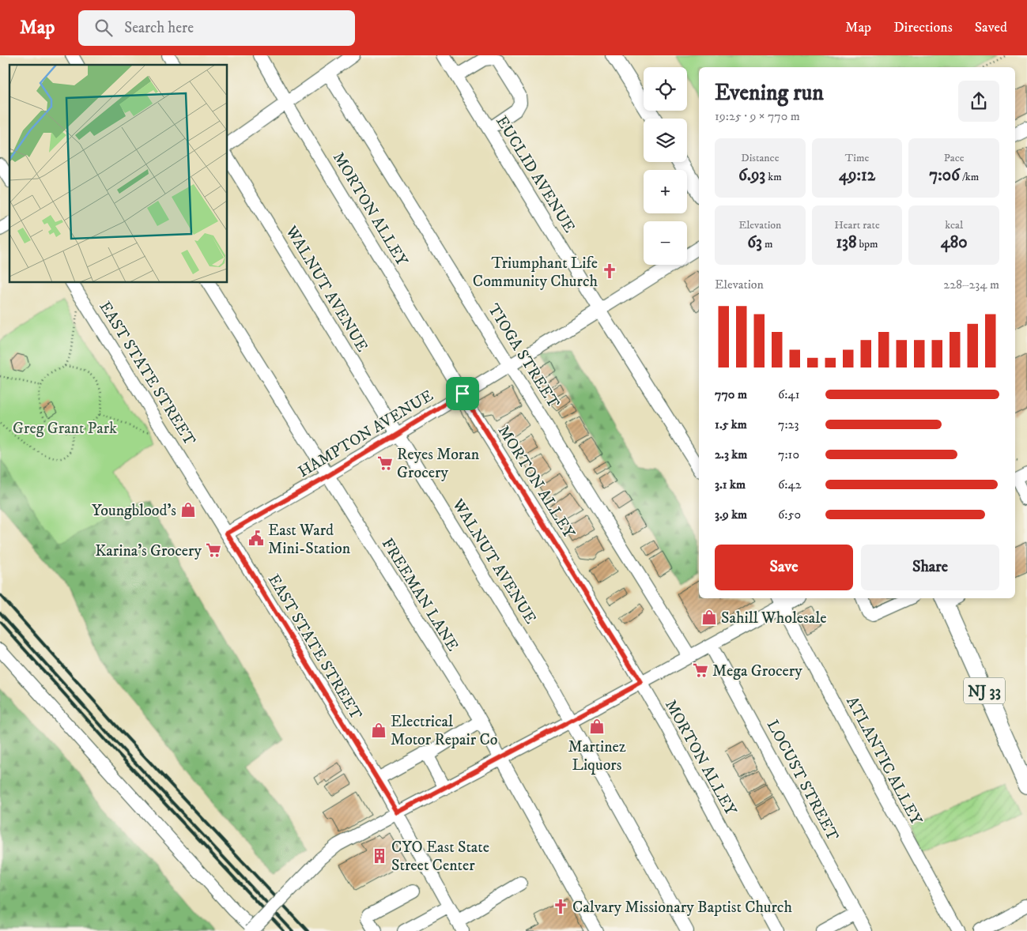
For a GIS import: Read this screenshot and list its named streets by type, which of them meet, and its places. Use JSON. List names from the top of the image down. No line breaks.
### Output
{"streets":{"main road":["NJ 33"],"street":["EUCLID AVENUE","MORTON ALLEY","WALNUT AVENUE","TIOGA STREET","EAST STATE STREET","HAMPTON AVENUE","FREEMAN LANE","ATLANTIC ALLEY","LOCUST STREET"]},"crossings":[["EUCLID AVENUE","HAMPTON AVENUE"],["MORTON ALLEY","HAMPTON AVENUE"],["WALNUT AVENUE","HAMPTON AVENUE"],["TIOGA STREET","HAMPTON AVENUE"],["EAST STATE STREET","HAMPTON AVENUE"],["HAMPTON AVENUE","FREEMAN LANE"]],"parks":["Greg Grant Park"],"places":{"church":["Triumphant Life Community Church","Calvary Missionary Baptist Church"],"supermarket":["Reyes Moran Grocery","Karina's Grocery","Mega Grocery"],"shop":["Youngblood's","Sahill Wholesale","Martinez Liquors","Electrical Motor Repair Co"],"public building":["East Ward Mini-Station"],"building":["CYO East State Street Center"]},"page":{"header":"Map","search":"Search here","nav":["Map","Directions","Saved"],"map_buttons":["+","−"],"heading":["Evening run","19:25 · 9 × 770 m"],"stats":[["Distance","6.93 km"],["Time","49:12"],["Pace","7:06 /km"],["Elevation","63 m"],["Heart rate","138 bpm"],["kcal","480"]],"chart":["Elevation","228–234 m"],"list":[{"name":"770 m","note":"6:41"},{"name":"1.5 km","note":"7:23"},{"name":"2.3 km","note":"7:10"},{"name":"3.1 km","note":"6:42"},{"name":"3.9 km","note":"6:50"}],"buttons":["Save","Share"]}}
